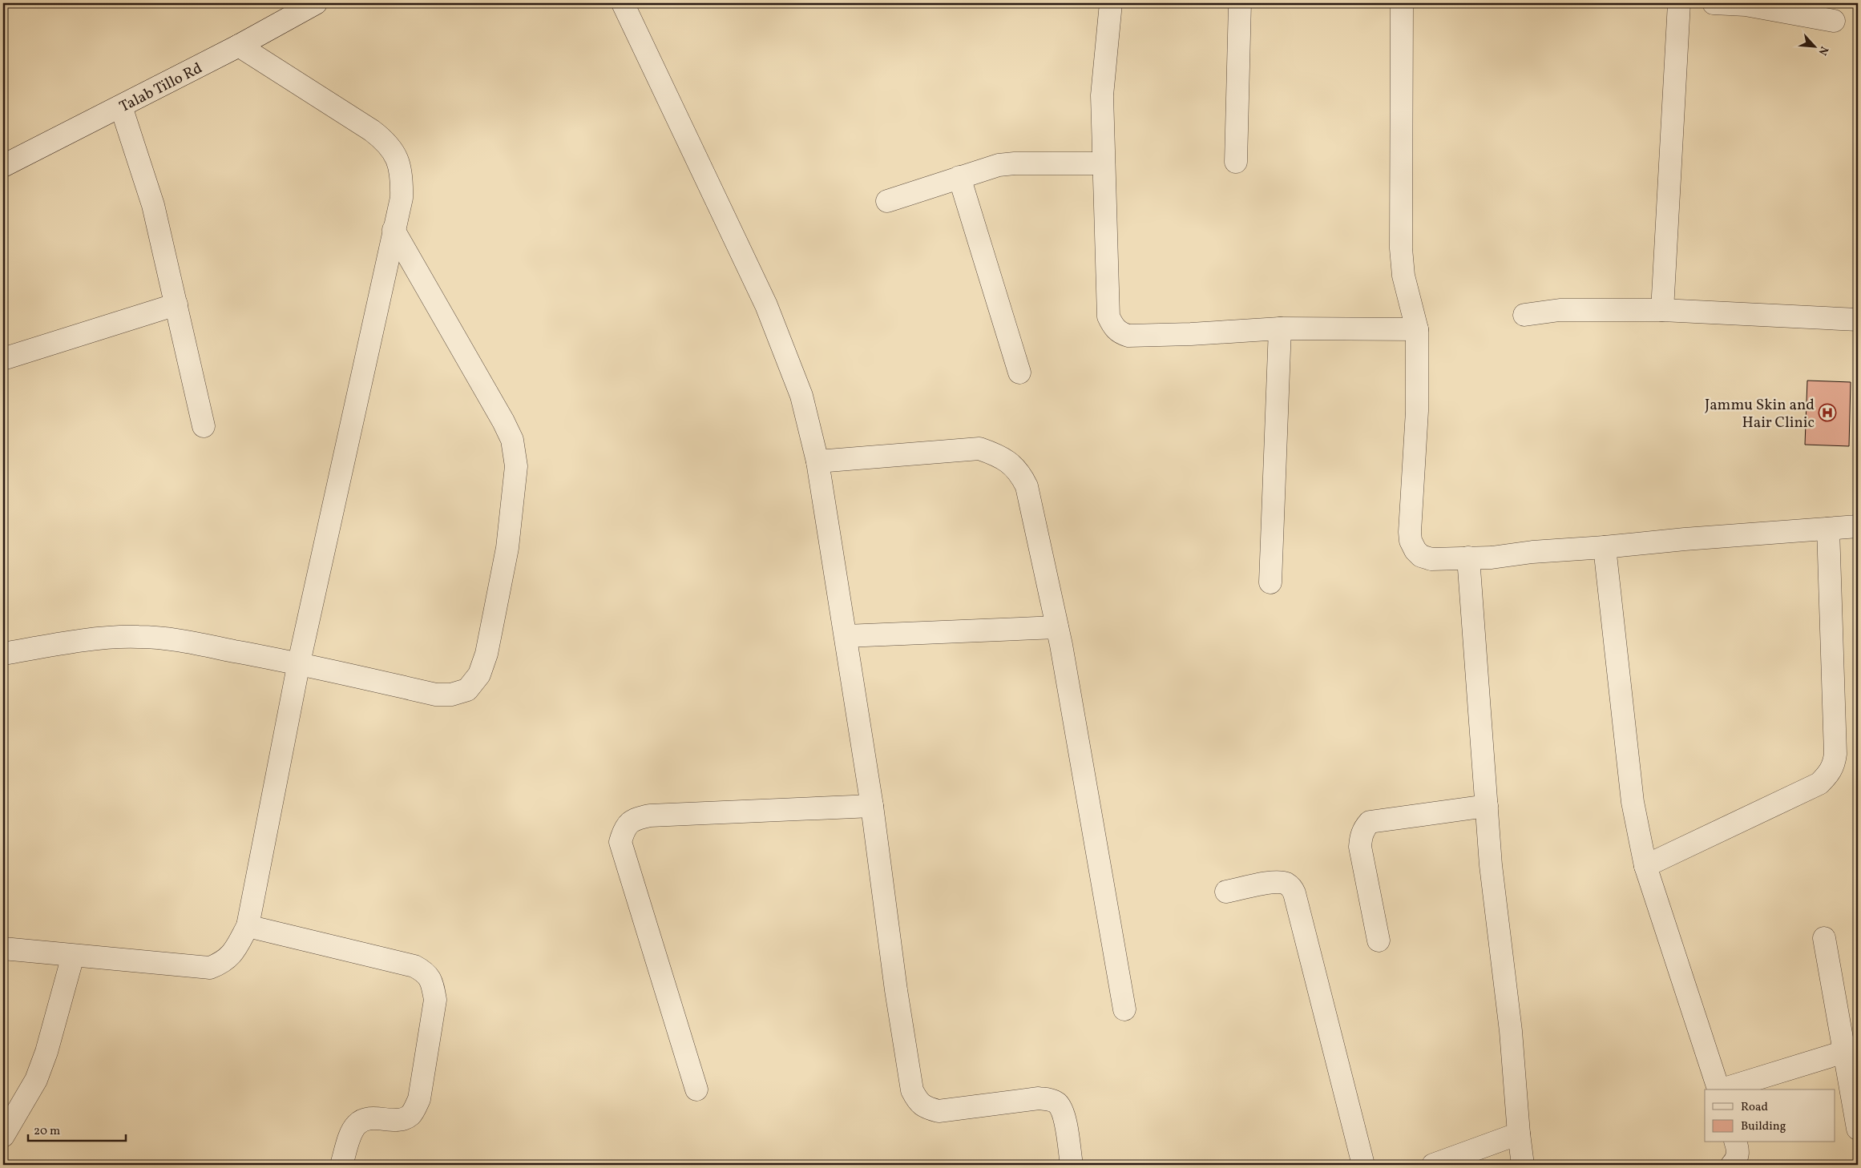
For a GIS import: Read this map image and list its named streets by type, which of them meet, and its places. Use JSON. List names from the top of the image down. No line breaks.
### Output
{"streets":{"street":["Talab Tillo Rd"]},"places":{"hospital":["Jammu Skin and Hair Clinic"]},"legend":["Road","Building"],"scale_bar":"20 m","north":"bottom right"}
